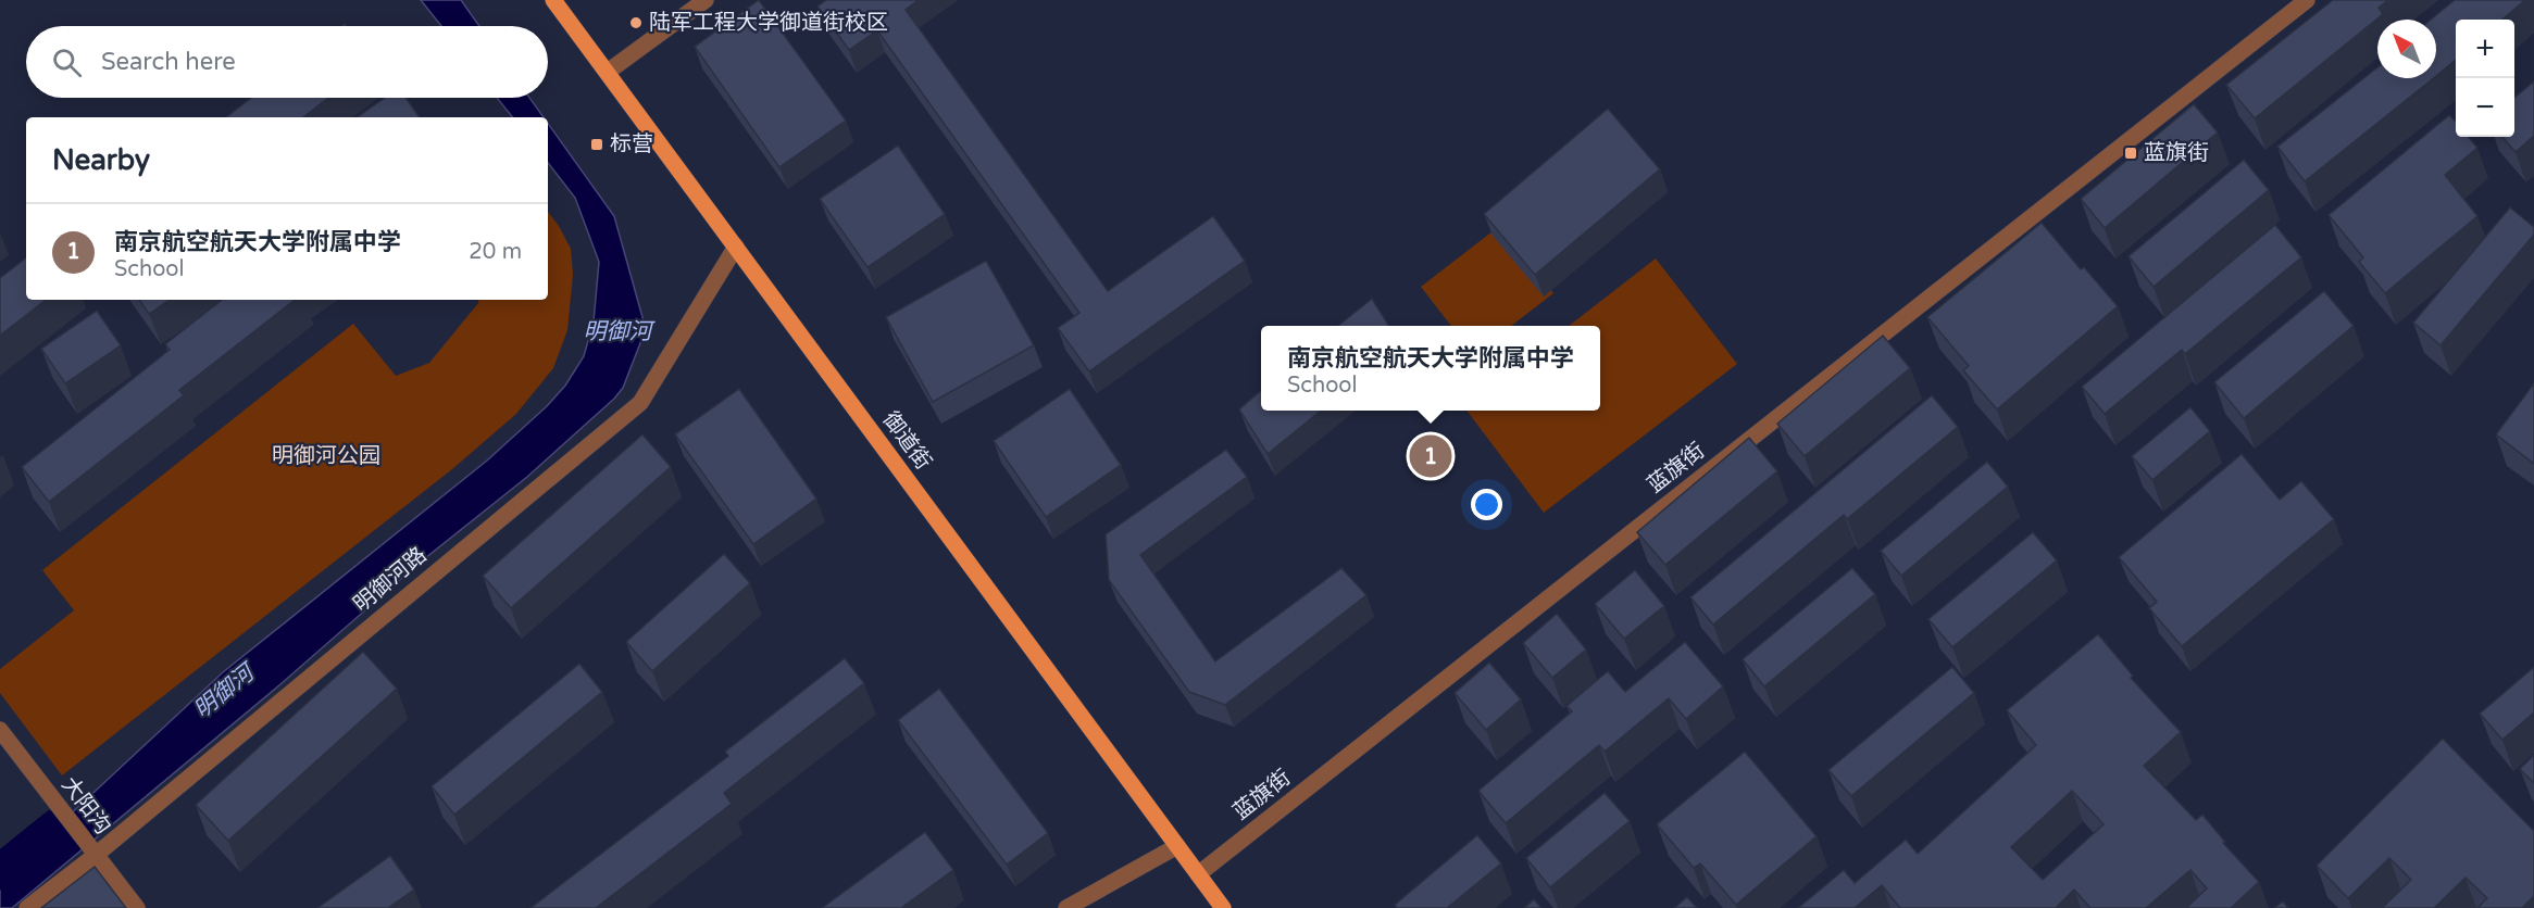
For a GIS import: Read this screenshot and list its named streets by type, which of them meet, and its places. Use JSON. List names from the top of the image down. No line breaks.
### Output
{"streets":{"main road":["御道街"],"street":["蓝旗街","明御河路","大阳沟"]},"crossings":[["御道街","蓝旗街"],["御道街","明御河路"],["明御河路","大阳沟"]],"water":["明御河"],"parks":["明御河公园"],"places":{"other":["陆军工程大学御道街校区"],"transit":["标营","蓝旗街"]},"north":"top left","page":{"map_buttons":["+","−"],"search":"Search here","heading":"Nearby","list":[{"mark":"1","name":"南京航空航天大学附属中学","note":"School","value":"20 m"}],"popup":["南京航空航天大学附属中学","School"],"pins":"1"}}
